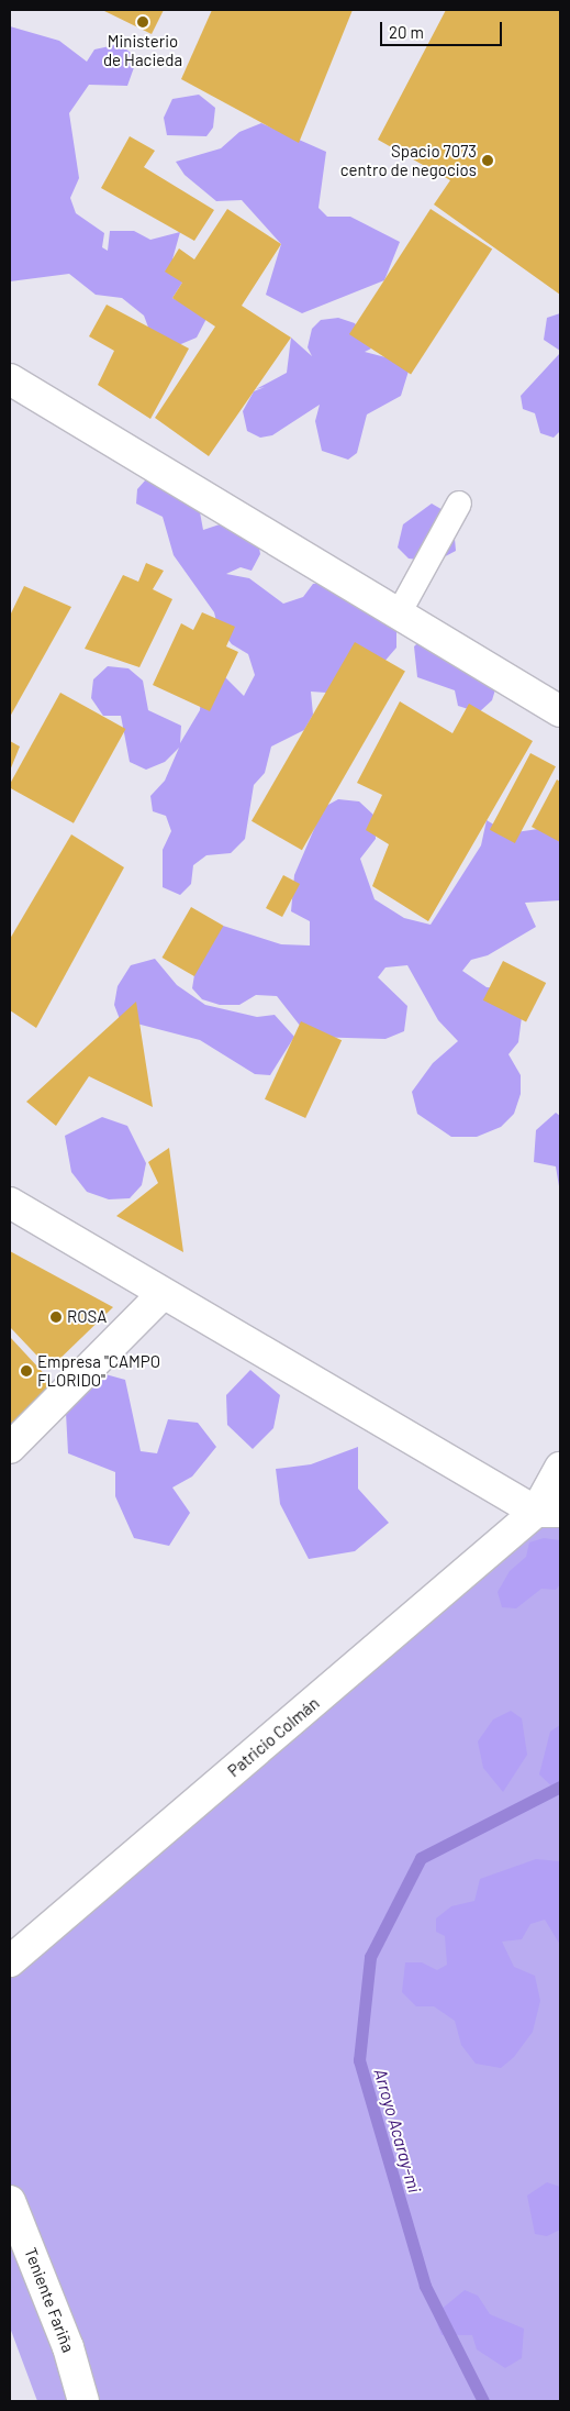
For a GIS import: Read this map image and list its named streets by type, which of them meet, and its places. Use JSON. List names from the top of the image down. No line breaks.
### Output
{"streets":{"street":["Patricio Colmán","Teniente Fariña"]},"water":["Arroyo Acaray-mi"],"places":["Ministerio de Hacieda","Spacio 7073 centro de negocios","ROSA","Empresa \"CAMPO FLORIDO\""],"scale_bar":"20 m"}
